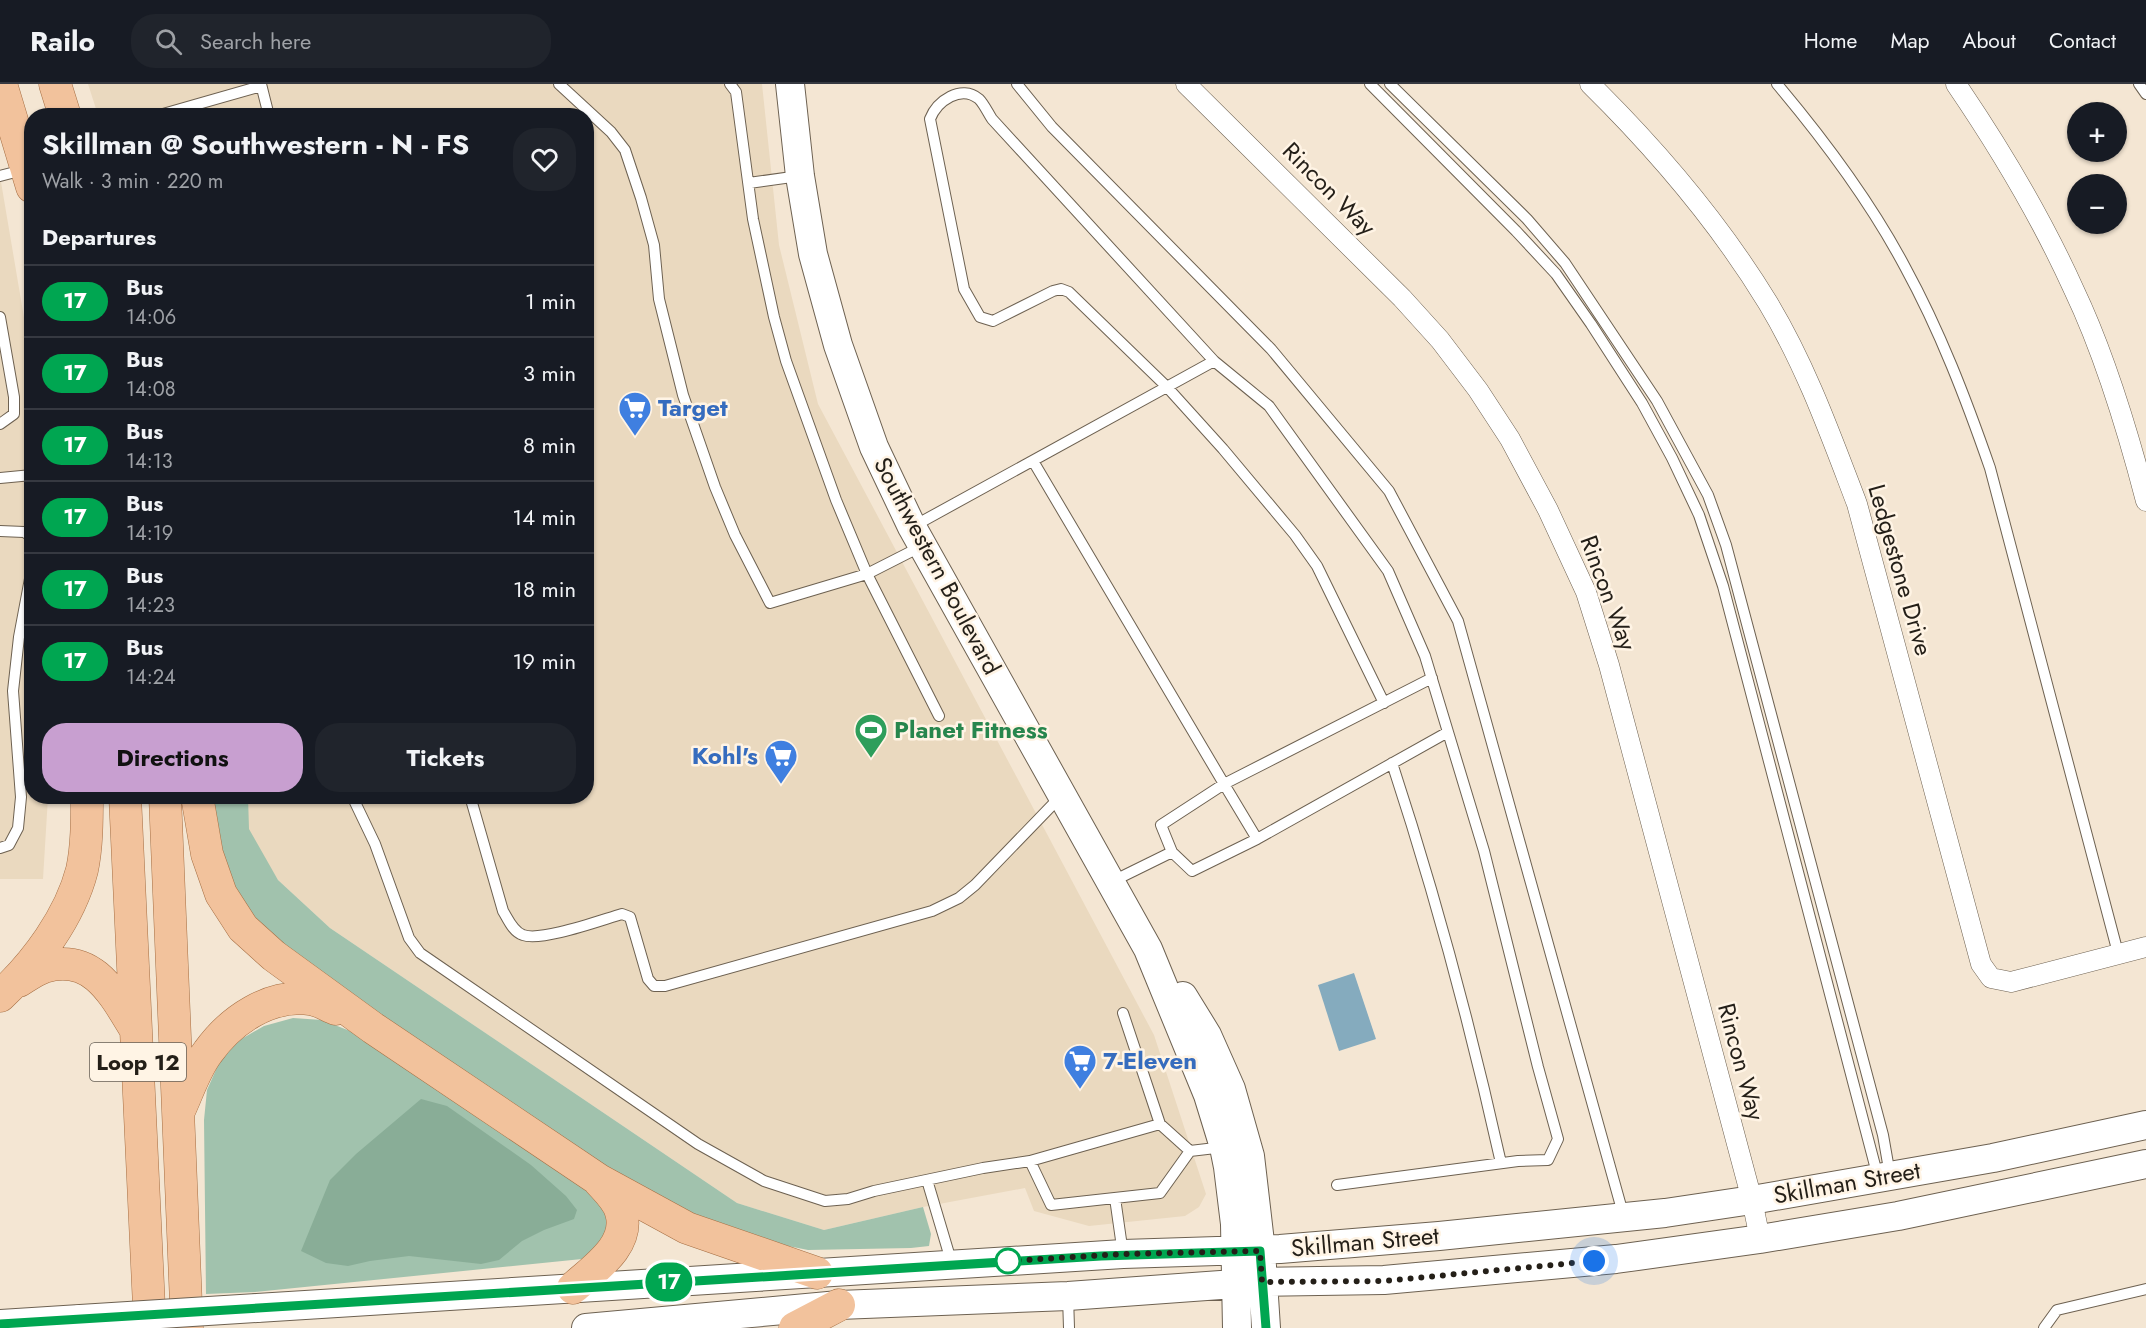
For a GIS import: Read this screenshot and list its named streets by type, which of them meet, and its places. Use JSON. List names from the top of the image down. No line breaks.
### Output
{"streets":{"main road":["Southwestern Boulevard","Loop 12","Skillman Street"],"street":["Rincon Way","Ledgestone Drive"]},"crossings":[["Rincon Way","Skillman Street"],["Southwestern Boulevard","Skillman Street"]],"places":{"supermarket":["Target","Kohl's","7-Eleven"],"sports":["Planet Fitness"]},"lines":["bus line 17"],"page":{"header":"Railo","search":"Search here","nav":["Home","Map","About","Contact"],"on_map":"17","map_buttons":["+","−"],"heading":[["Skillman @ Southwestern - N - FS","Walk · 3 min · 220 m"],"Departures"],"list":[{"mark":"17","name":"Bus","note":"14:06","value":"1 min"},{"mark":"17","name":"Bus","note":"14:08","value":"3 min"},{"mark":"17","name":"Bus","note":"14:13","value":"8 min"},{"mark":"17","name":"Bus","note":"14:19","value":"14 min"},{"mark":"17","name":"Bus","note":"14:23","value":"18 min"},{"mark":"17","name":"Bus","note":"14:24","value":"19 min"}],"buttons":["Directions","Tickets"]}}
